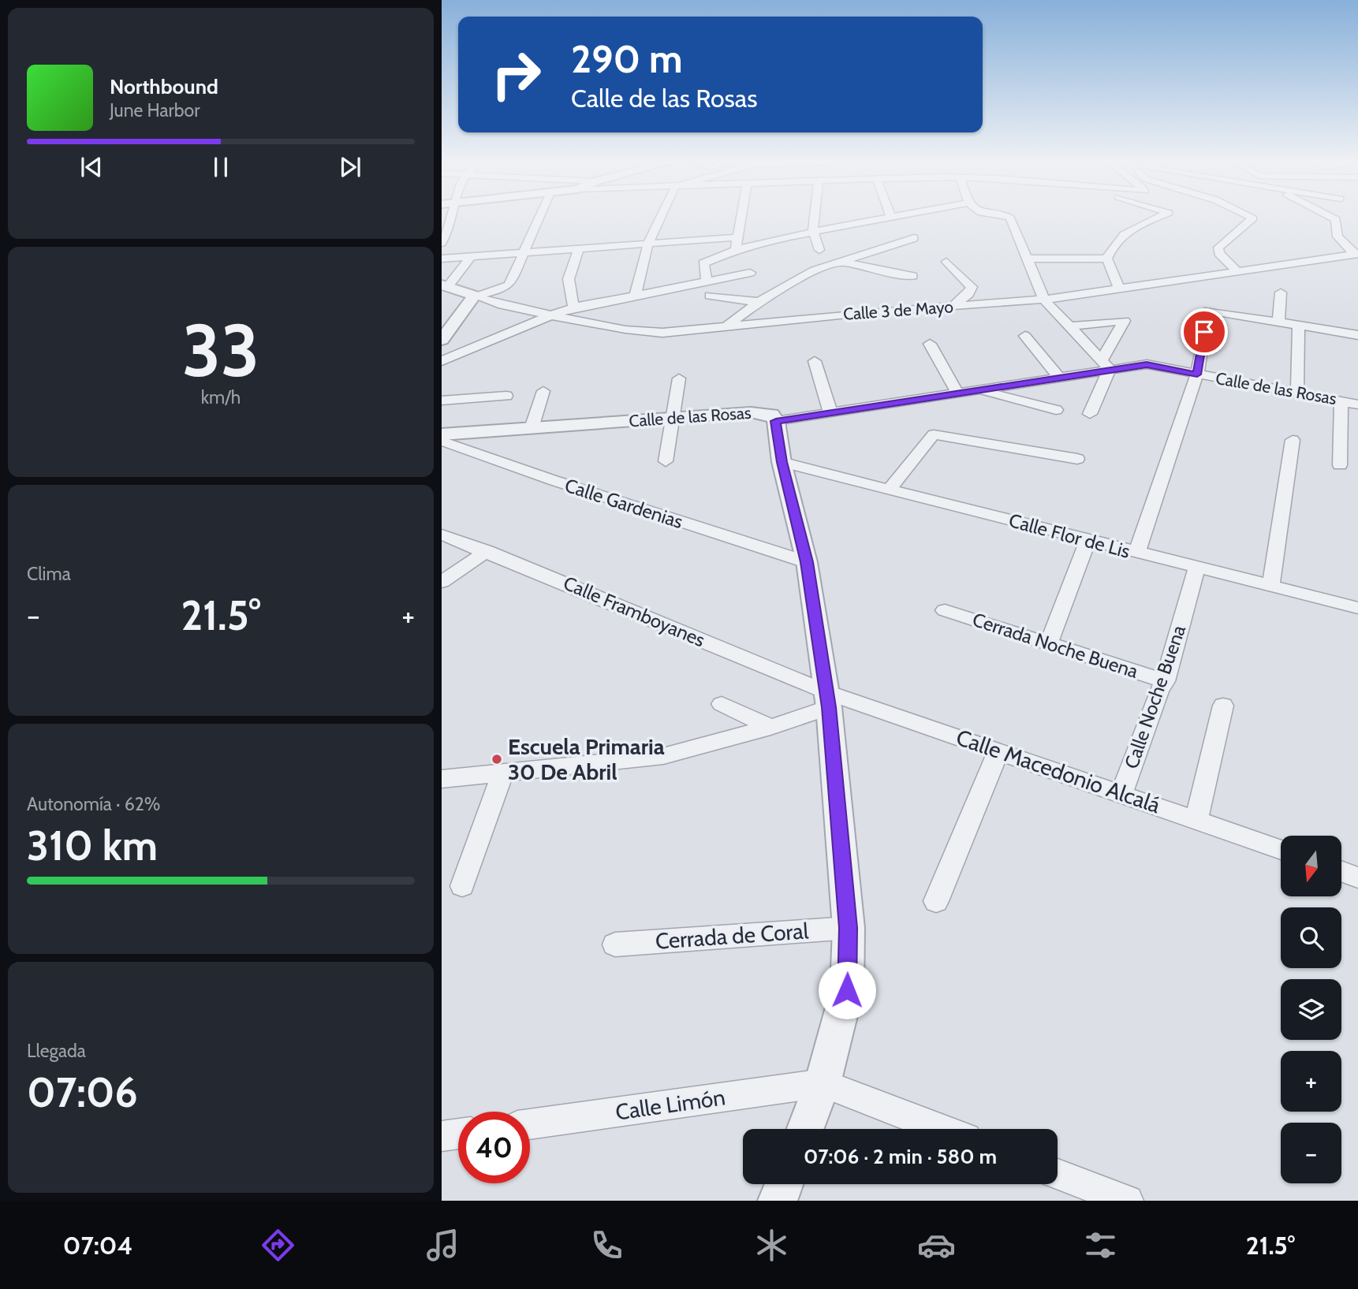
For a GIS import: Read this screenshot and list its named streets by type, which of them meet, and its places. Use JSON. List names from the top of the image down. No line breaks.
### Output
{"streets":{"street":["Calle 3 de Mayo","Calle de las Rosas","Calle Gardenias","Calle Flor de Lis","Calle Framboyanes","Cerrada Noche Buena","Calle Noche Buena","Calle Macedonio Alcalá","Cerrada de Coral","Calle Limón"]},"crossings":[["Calle Flor de Lis","Calle Noche Buena"],["Calle Framboyanes","Calle Macedonio Alcalá"],["Cerrada Noche Buena","Calle Noche Buena"],["Calle Noche Buena","Calle Macedonio Alcalá"]],"places":["Escuela Primaria 30 De Abril"],"north":"bottom","page":{"turn":["290 m","Calle de las Rosas"],"song":["Northbound","June Harbor"],"tile":[["33","km/h"],"Clima",["Autonomía · 62%","310 km"],["Llegada","07:06"]],"heat":["−","21.5°","+"],"map_buttons":["+","−"],"limit":"40","trip":"07:06 · 2 min · 580 m","tabs":["07:04","21.5°"]}}
